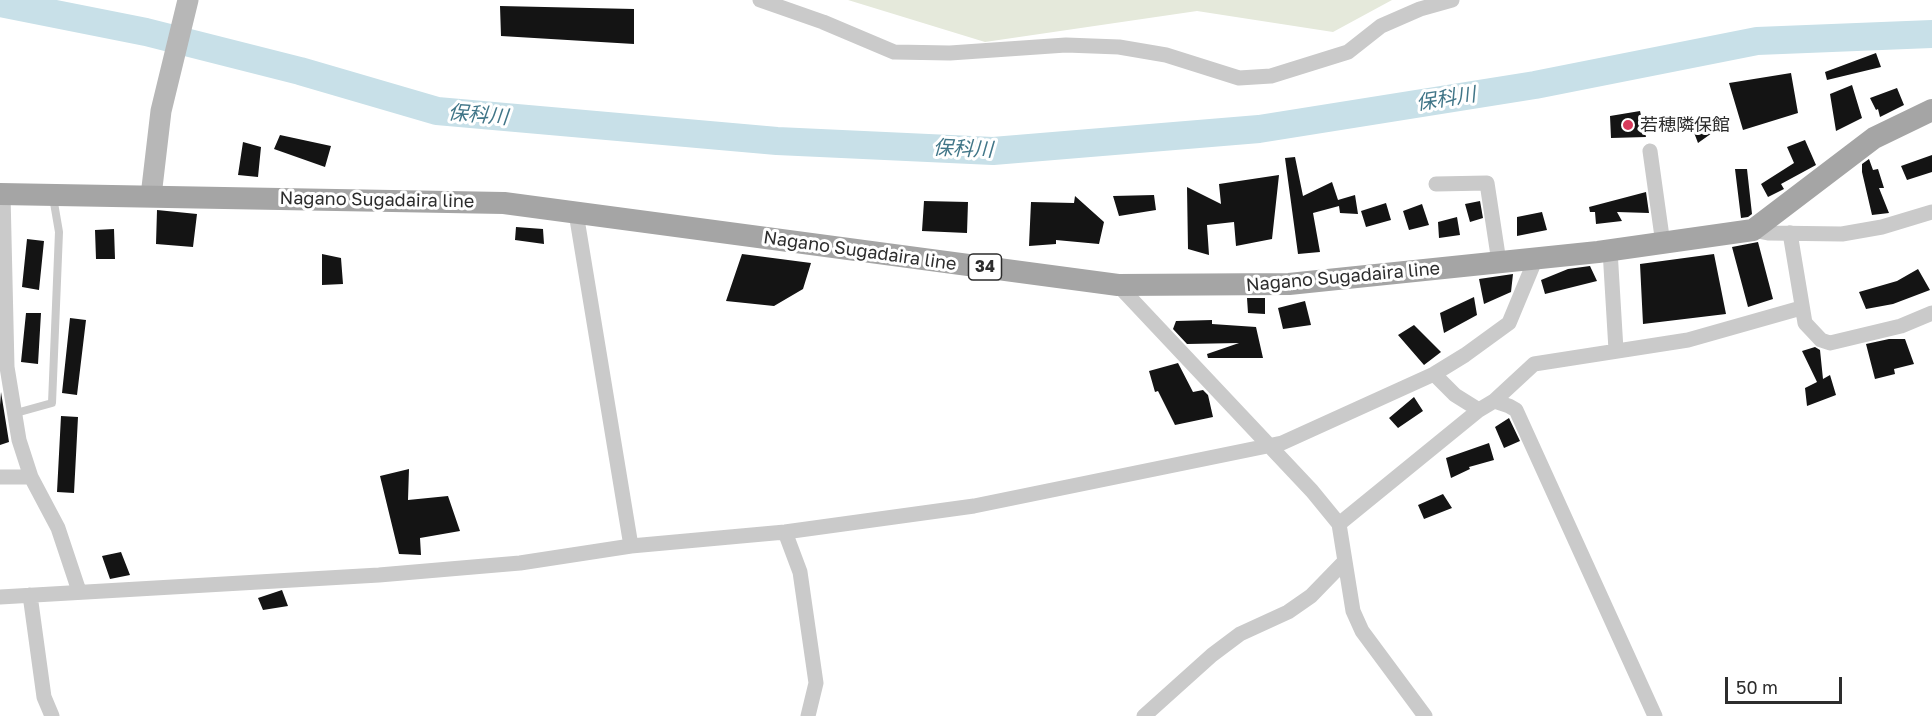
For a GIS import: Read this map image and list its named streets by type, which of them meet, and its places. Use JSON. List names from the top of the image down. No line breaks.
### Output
{"streets":{"main road":["Nagano Sugadaira line","34"]},"water":["保科川"],"places":["若穂隣保館"],"scale_bar":"50 m"}
